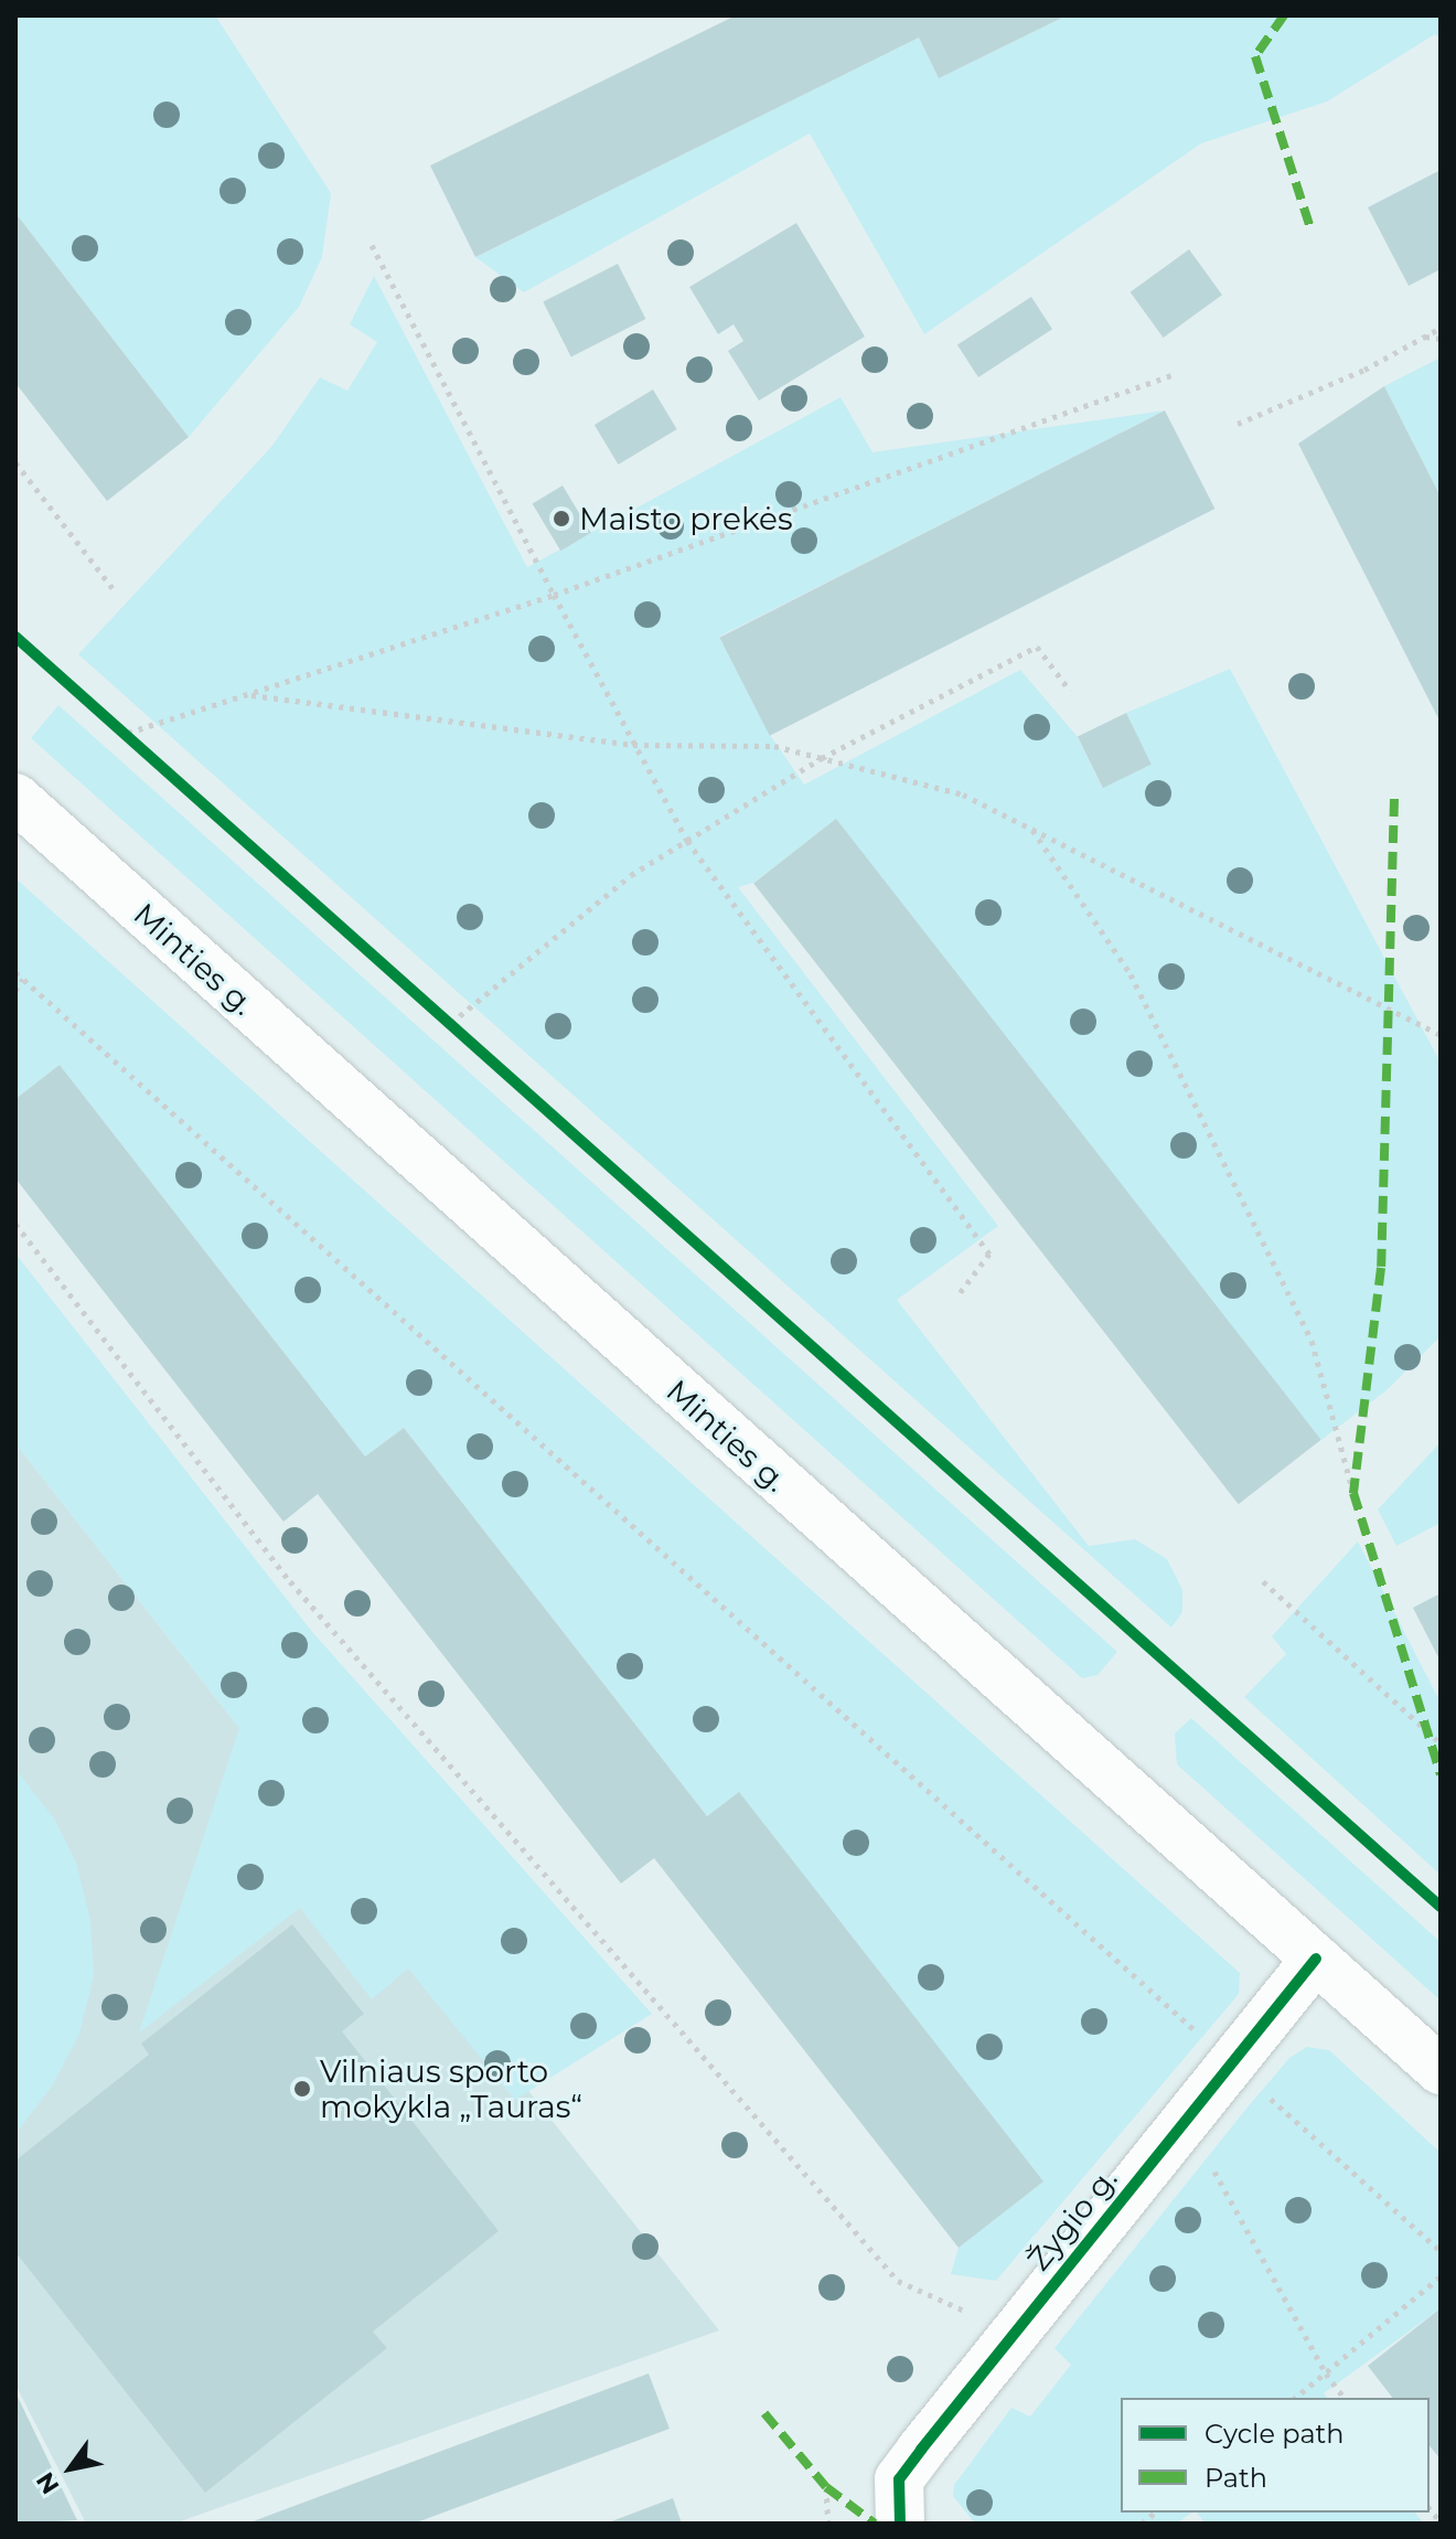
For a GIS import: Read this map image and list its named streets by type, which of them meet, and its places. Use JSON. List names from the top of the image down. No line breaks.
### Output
{"streets":{"main road":["Minties g.","Žygio g."]},"crossings":[["Minties g.","Žygio g."]],"places":["Maisto prekės","Vilniaus sporto mokykla „Tauras“"],"legend":["Cycle path","Path"],"north":"bottom left"}
